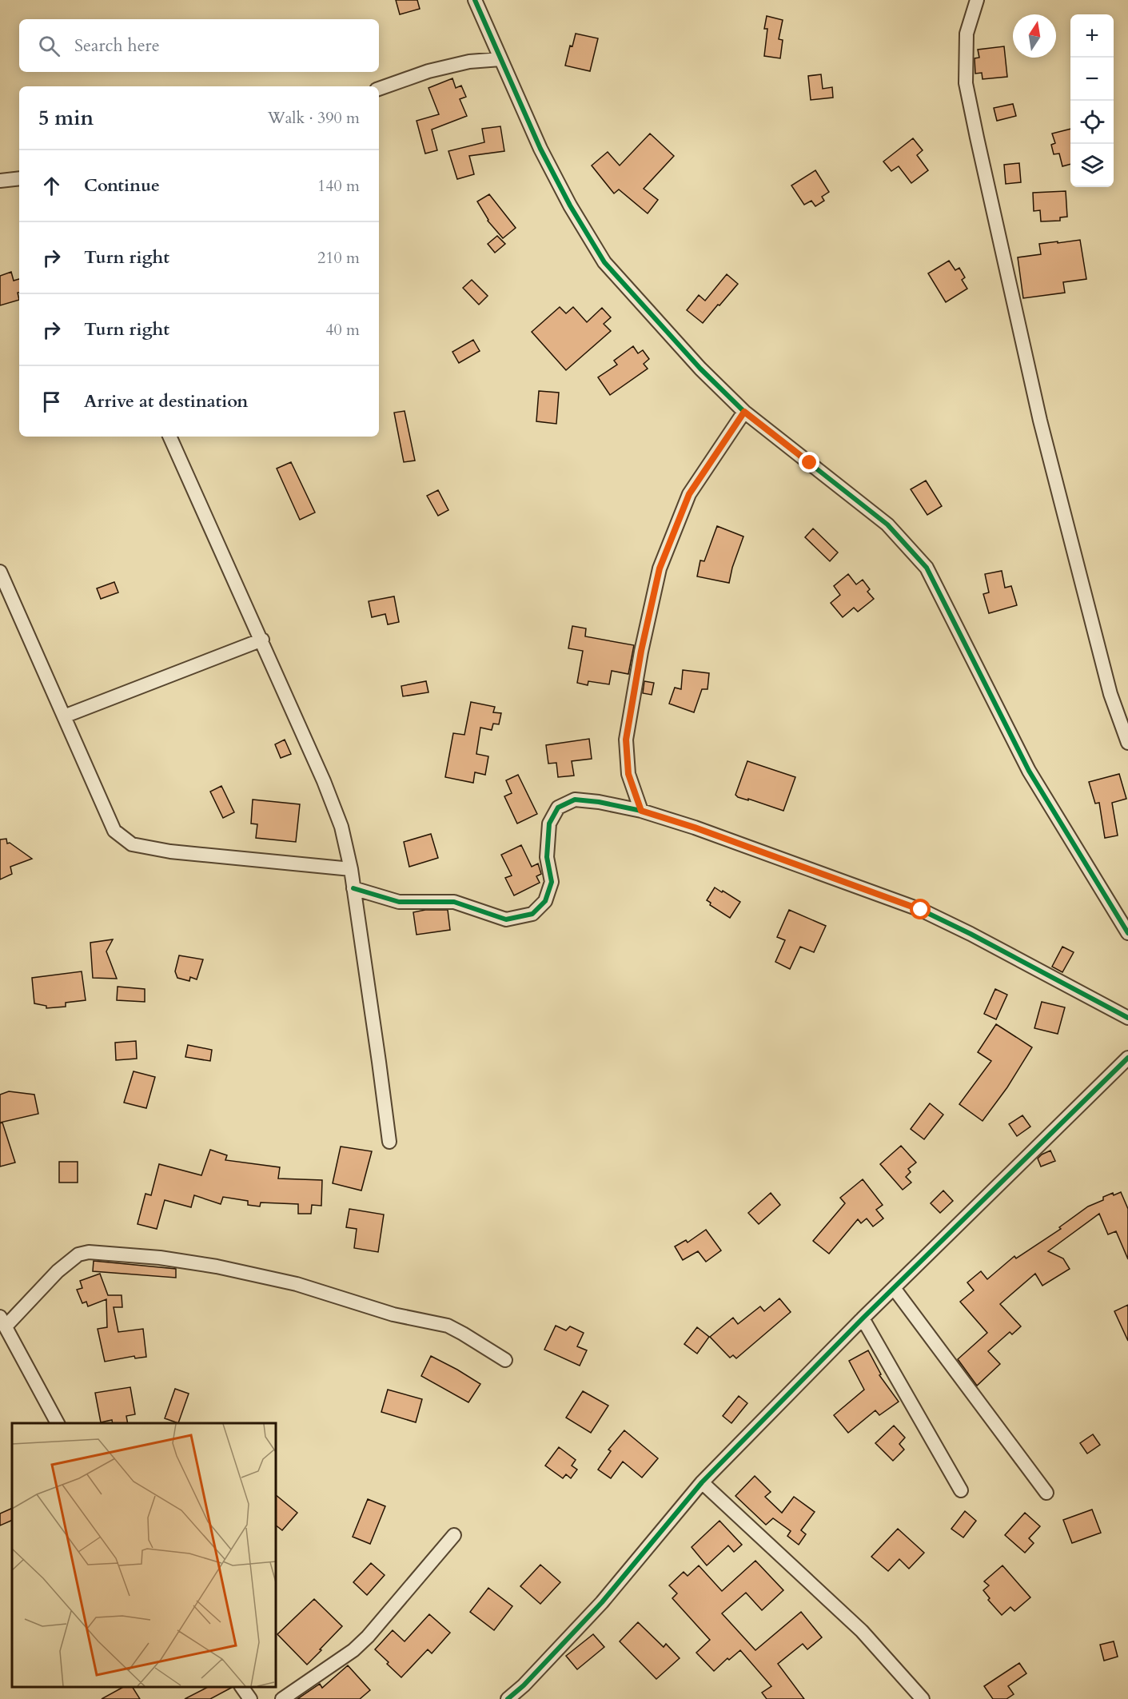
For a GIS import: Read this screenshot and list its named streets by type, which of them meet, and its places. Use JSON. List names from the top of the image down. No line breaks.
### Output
{"north":"top","page":{"map_buttons":["+","−"],"search":"Search here","heading":["5 min","Walk · 390 m"],"list":[["Continue","140 m"],["Turn right","210 m"],["Turn right","40 m"],"Arrive at destination"]}}
